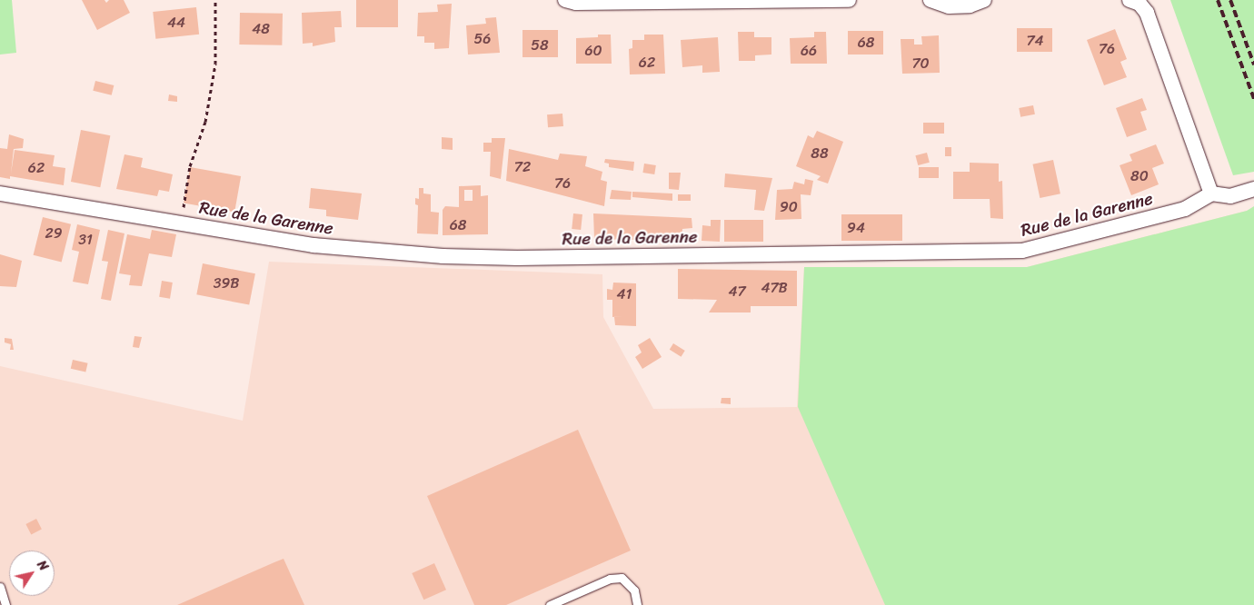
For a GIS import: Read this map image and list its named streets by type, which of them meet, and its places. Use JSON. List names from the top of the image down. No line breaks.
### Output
{"streets":{"street":["Rue de la Garenne"]},"house_numbers":["44","48","56","74","68","58","76","60","66","62","70","88","72","62","80","76","90","68","94","29","31","39B","47B","47","41"],"north":"top right"}
